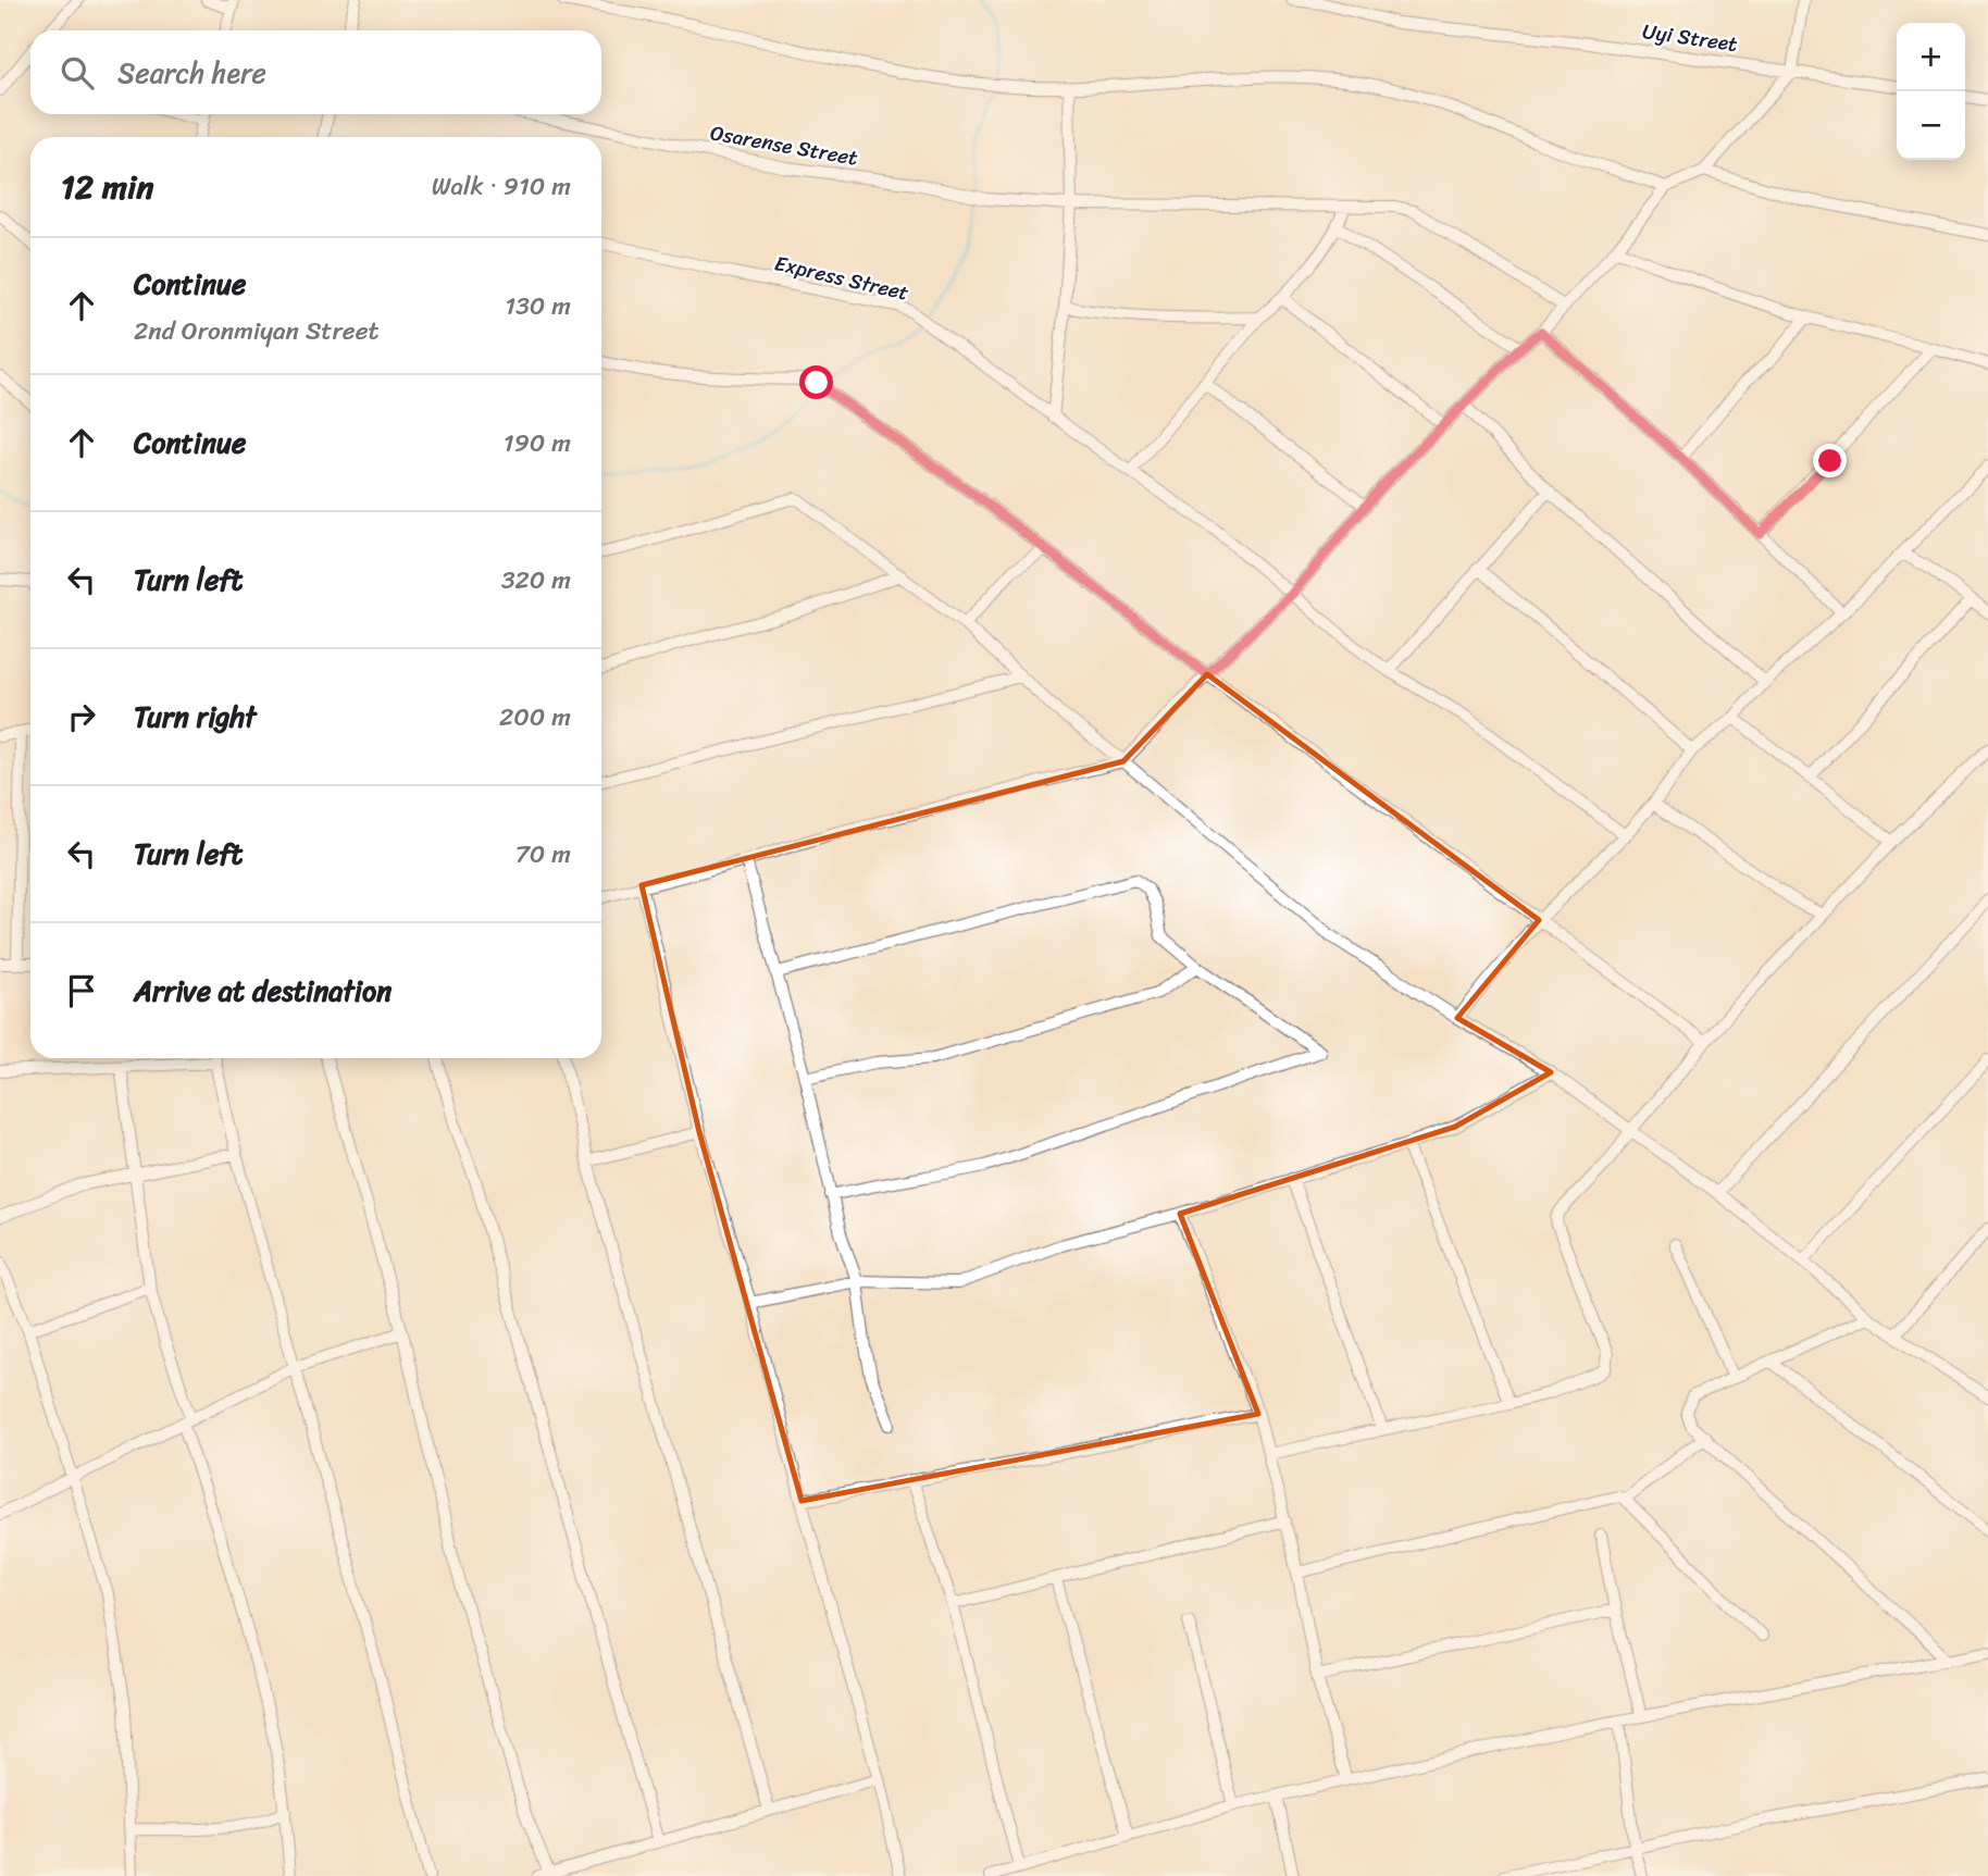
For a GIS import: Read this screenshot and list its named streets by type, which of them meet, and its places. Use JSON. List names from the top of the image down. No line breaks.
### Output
{"streets":{"street":["Uyi Street","Osarense Street","Express Street"]},"page":{"map_buttons":["+","−"],"search":"Search here","heading":["12 min","Walk · 910 m"],"list":[["Continue","2nd Oronmiyan Street","130 m"],["Continue","190 m"],["Turn left","320 m"],["Turn right","200 m"],["Turn left","70 m"],"Arrive at destination"]}}
